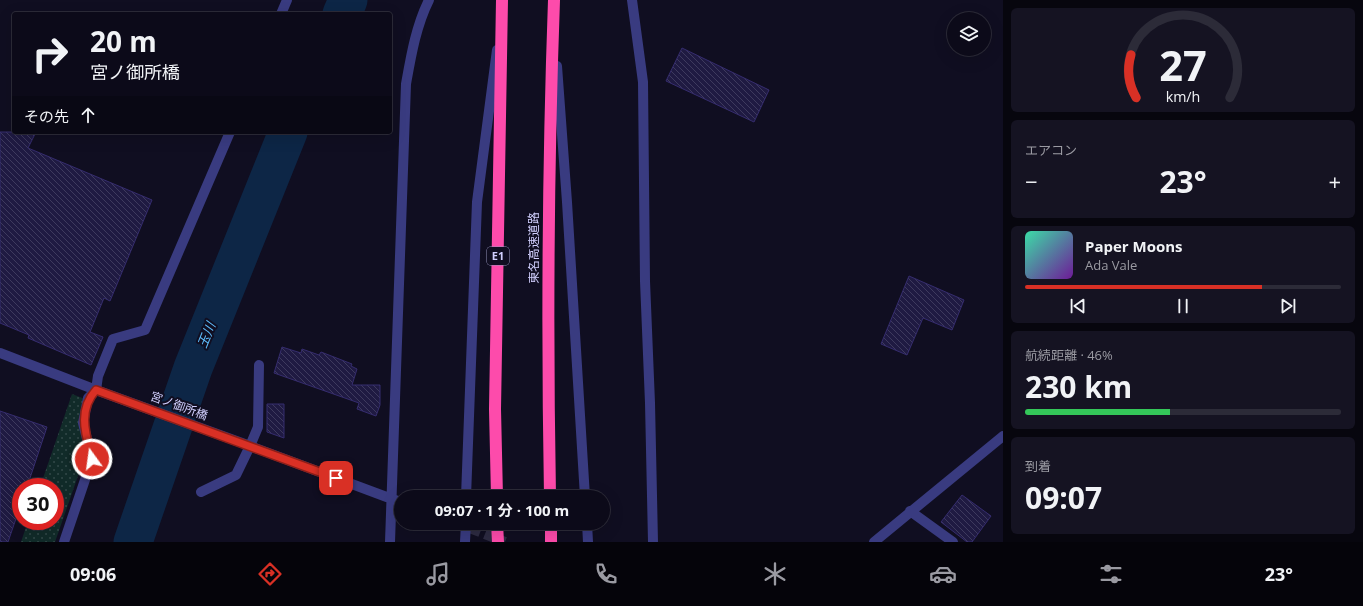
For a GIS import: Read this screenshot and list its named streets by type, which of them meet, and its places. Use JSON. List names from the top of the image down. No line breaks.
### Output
{"streets":{"highway":["東名高速道路","E1"],"street":["宮ノ御所橋"]},"water":["玉川"],"page":{"turn":["20 m","宮ノ御所橋"],"then":"その先","tile":["エアコン",["航続距離 · 46%","230 km"],["到着","09:07"]],"heat":["−","23°","+"],"song":["Paper Moons","Ada Vale"],"limit":"30","trip":"09:07 · 1 分 · 100 m","tabs":["09:06","23°"],"gauge":["27","km/h"]}}
